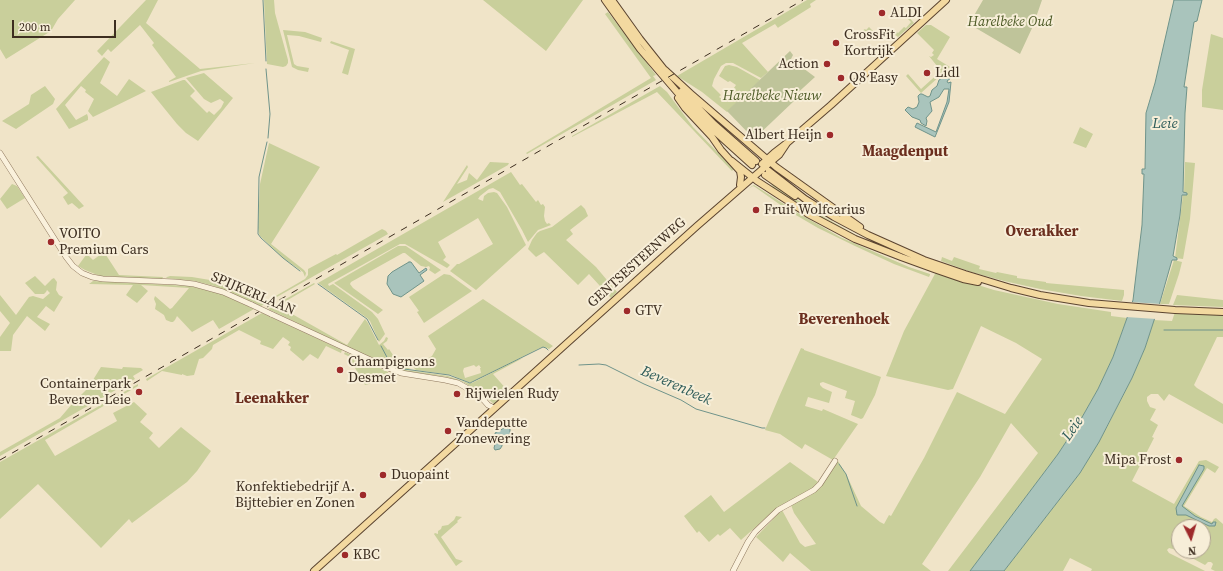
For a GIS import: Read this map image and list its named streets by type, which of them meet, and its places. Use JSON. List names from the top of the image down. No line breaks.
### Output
{"streets":{"main road":["GENTSESTEENWEG"],"street":["SPIJKERLAAN"]},"crossings":[["GENTSESTEENWEG","SPIJKERLAAN"]],"districts":["Maagdenput","Overakker","Beverenhoek","Leenakker"],"water":["Leie","Beverenbeek"],"parks":["Harelbeke Oud","Harelbeke Nieuw"],"places":["ALDI","CrossFit Kortrijk","Action","Lidl","Q8 Easy","Albert Heijn","Fruit Wolfcarius","VOITO Premium Cars","GTV","Champignons Desmet","Containerpark Beveren-Leie","Rijwielen Rudy","Vandeputte Zonewering","Mipa Frost","Duopaint","Konfektiebedrijf A. Bijttebier en Zonen","KBC"],"scale_bar":"200 m","north":"bottom"}
